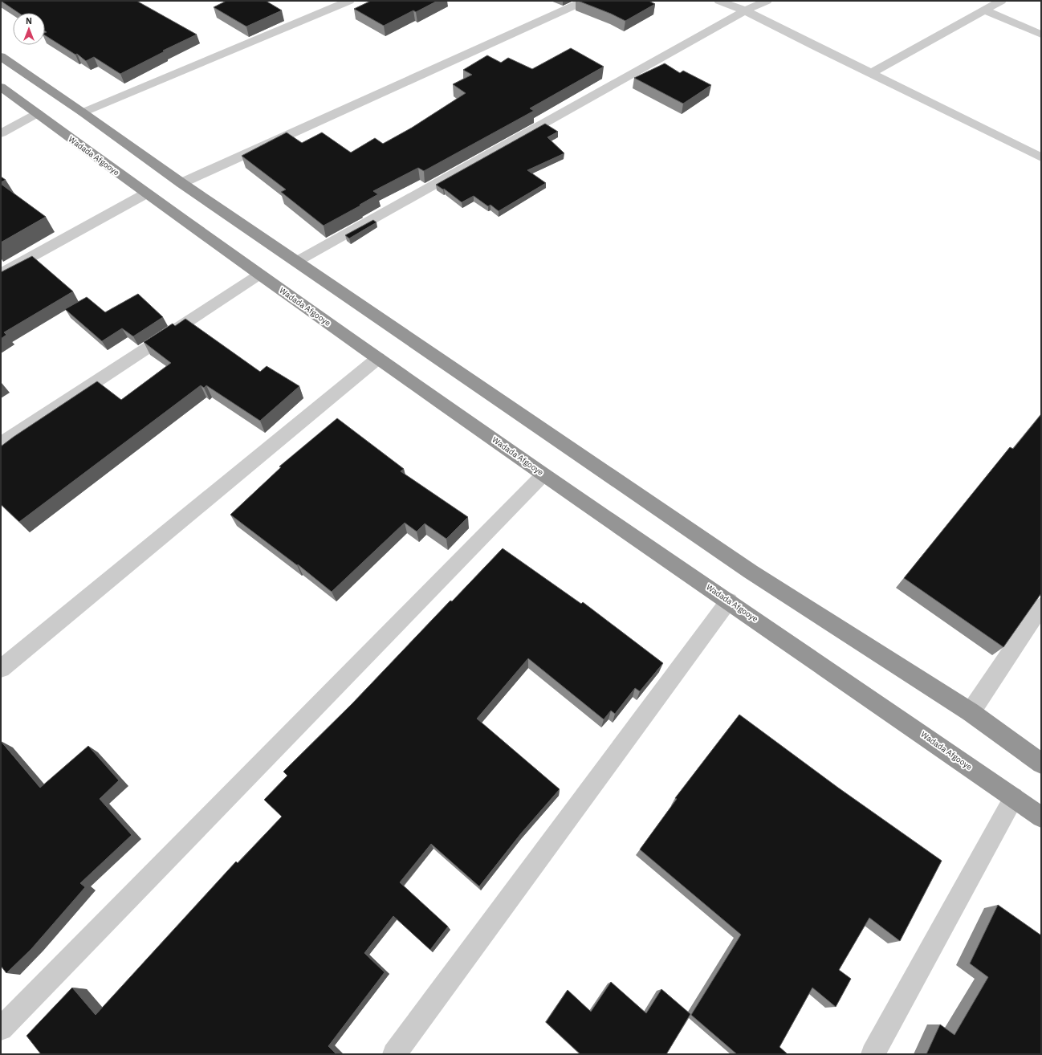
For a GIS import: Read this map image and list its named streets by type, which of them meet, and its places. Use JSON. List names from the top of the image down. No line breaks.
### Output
{"streets":{"highway":["Wadada Afgooye"]},"north":"top"}
